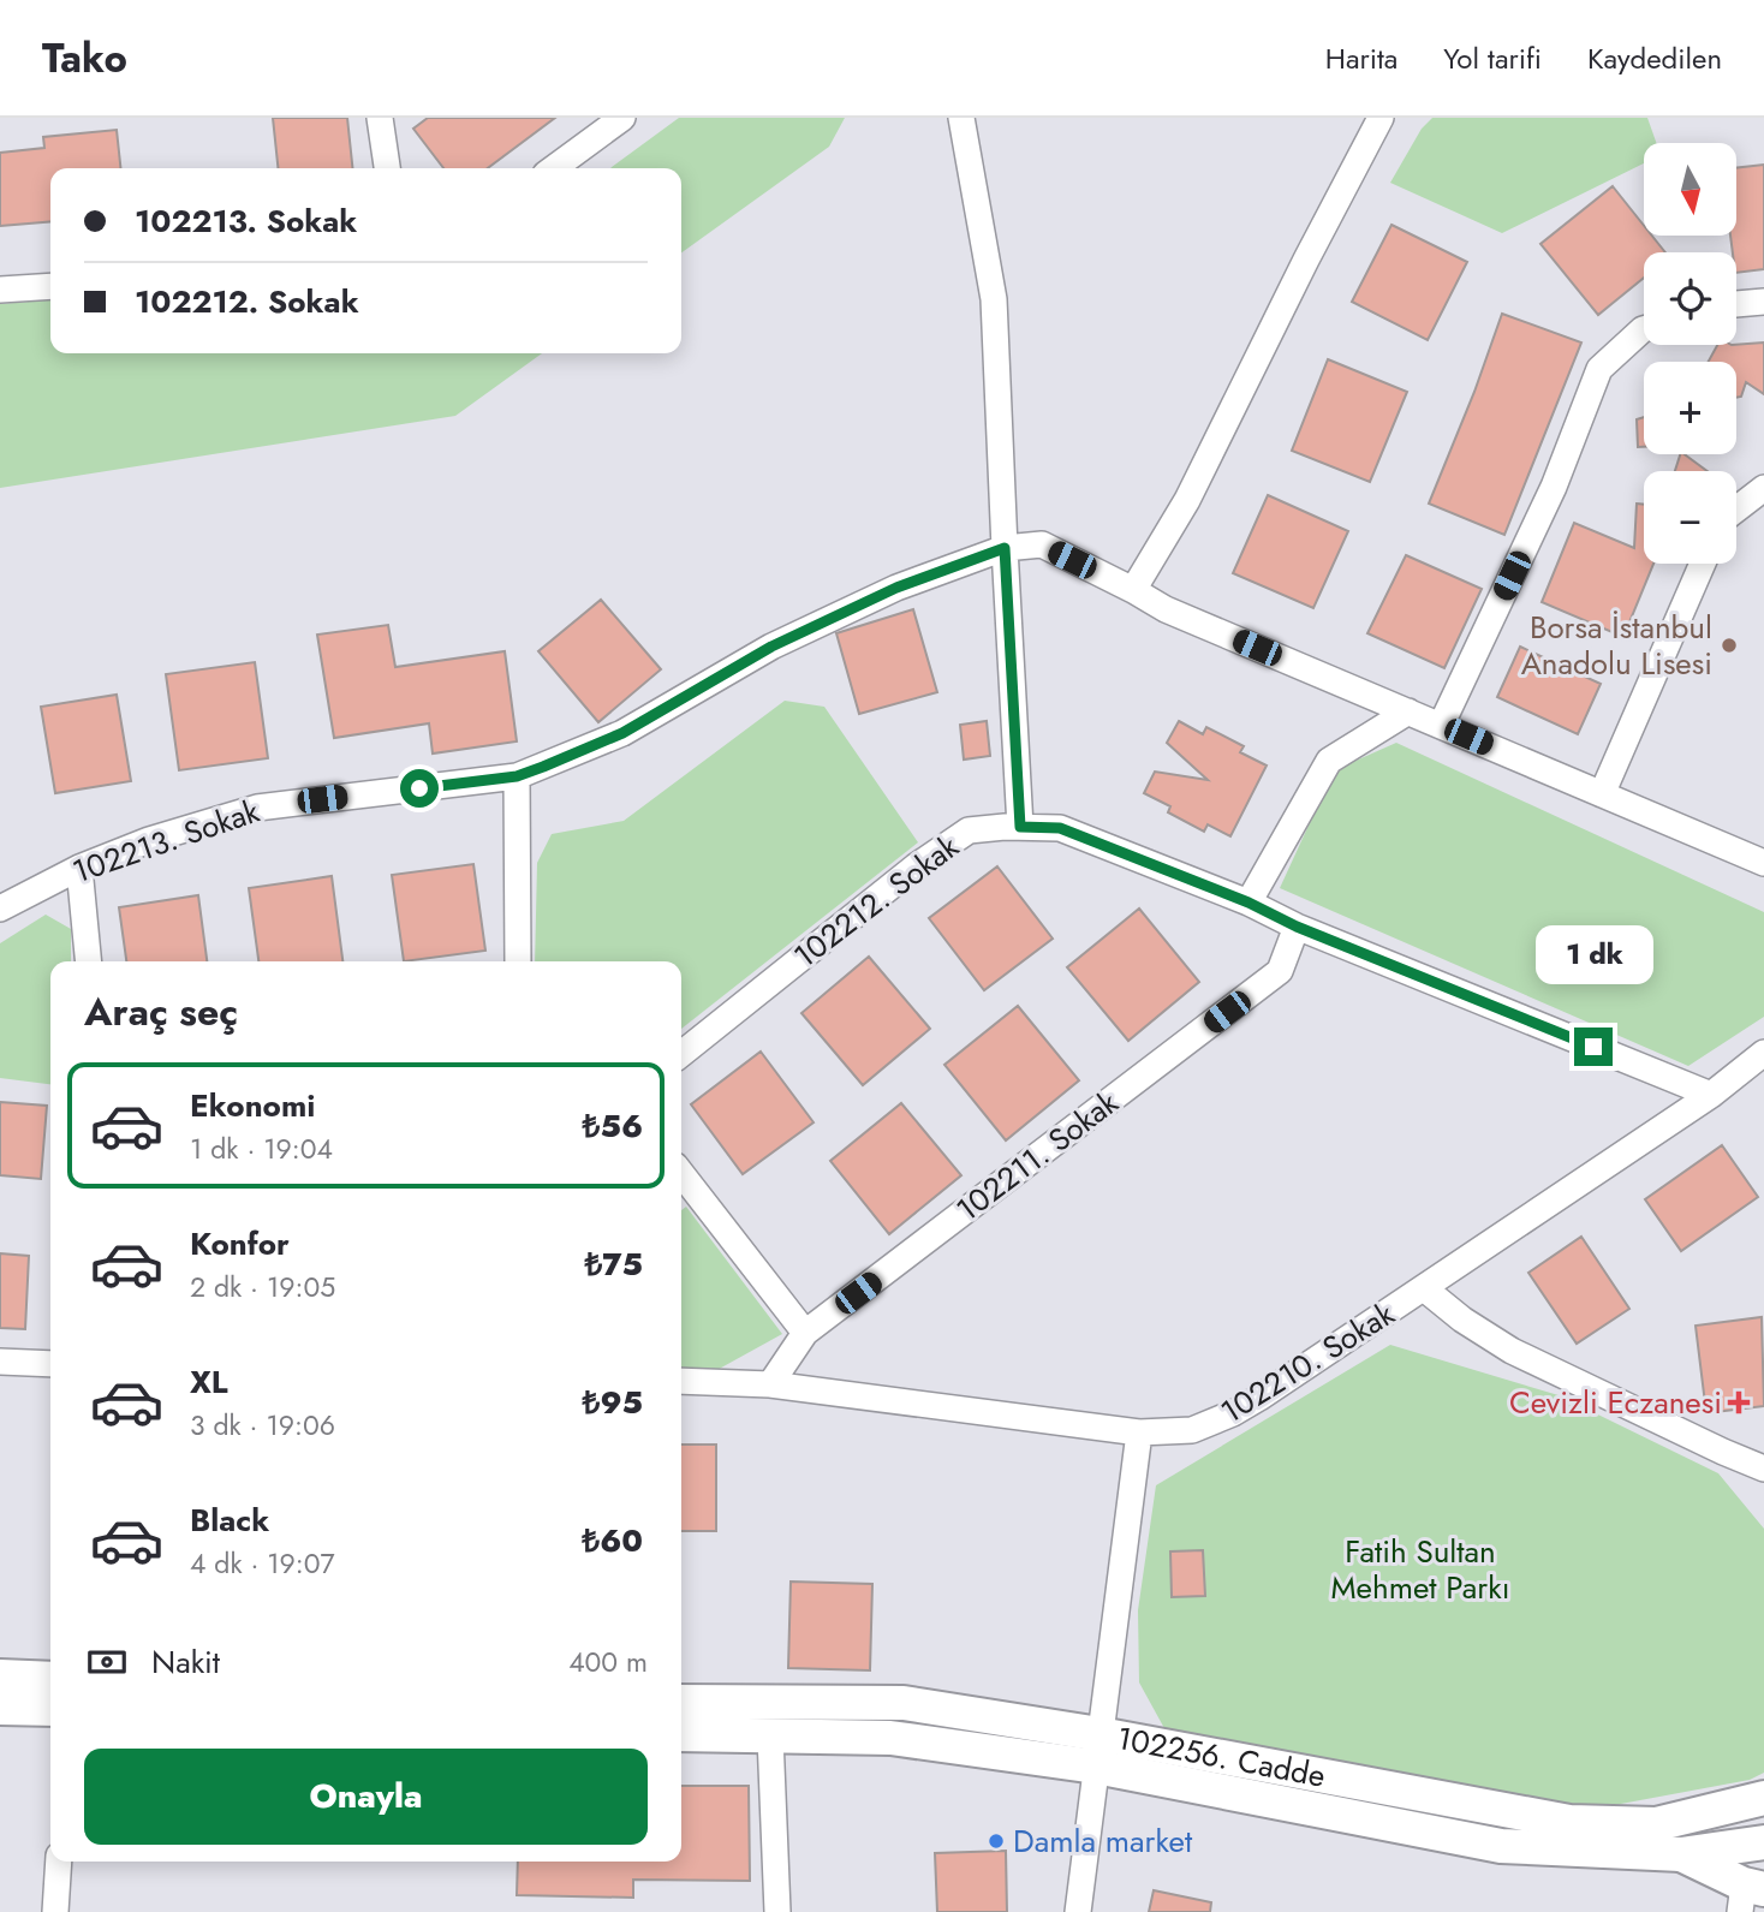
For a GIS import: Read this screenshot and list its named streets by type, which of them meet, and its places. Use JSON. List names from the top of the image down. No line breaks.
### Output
{"streets":{"street":["102213. Sokak","102212. Sokak","102211. Sokak","102210. Sokak","102256. Cadde"]},"crossings":[["102212. Sokak","102211. Sokak"],["102212. Sokak","102210. Sokak"],["102211. Sokak","102210. Sokak"]],"parks":["Fatih Sultan Mehmet Parkı"],"places":{"other":["Borsa İstanbul Anadolu Lisesi","Damla market"],"health":["Cevizli Eczanesi"]},"north":"bottom","page":{"header":"Tako","nav":["Harita","Yol tarifi","Kaydedilen"],"map_buttons":["+","−"],"banner":["102213. Sokak","102212. Sokak"],"bubble":"1 dk","heading":"Araç seç","list":[{"name":"Ekonomi","note":"1 dk · 19:04","value":"₺56"},{"name":"Konfor","note":"2 dk · 19:05","value":"₺75"},{"name":"XL","note":"3 dk · 19:06","value":"₺95"},{"name":"Black","note":"4 dk · 19:07","value":"₺60"}],"pay":["Nakit","400 m"],"buttons":"Onayla"}}
